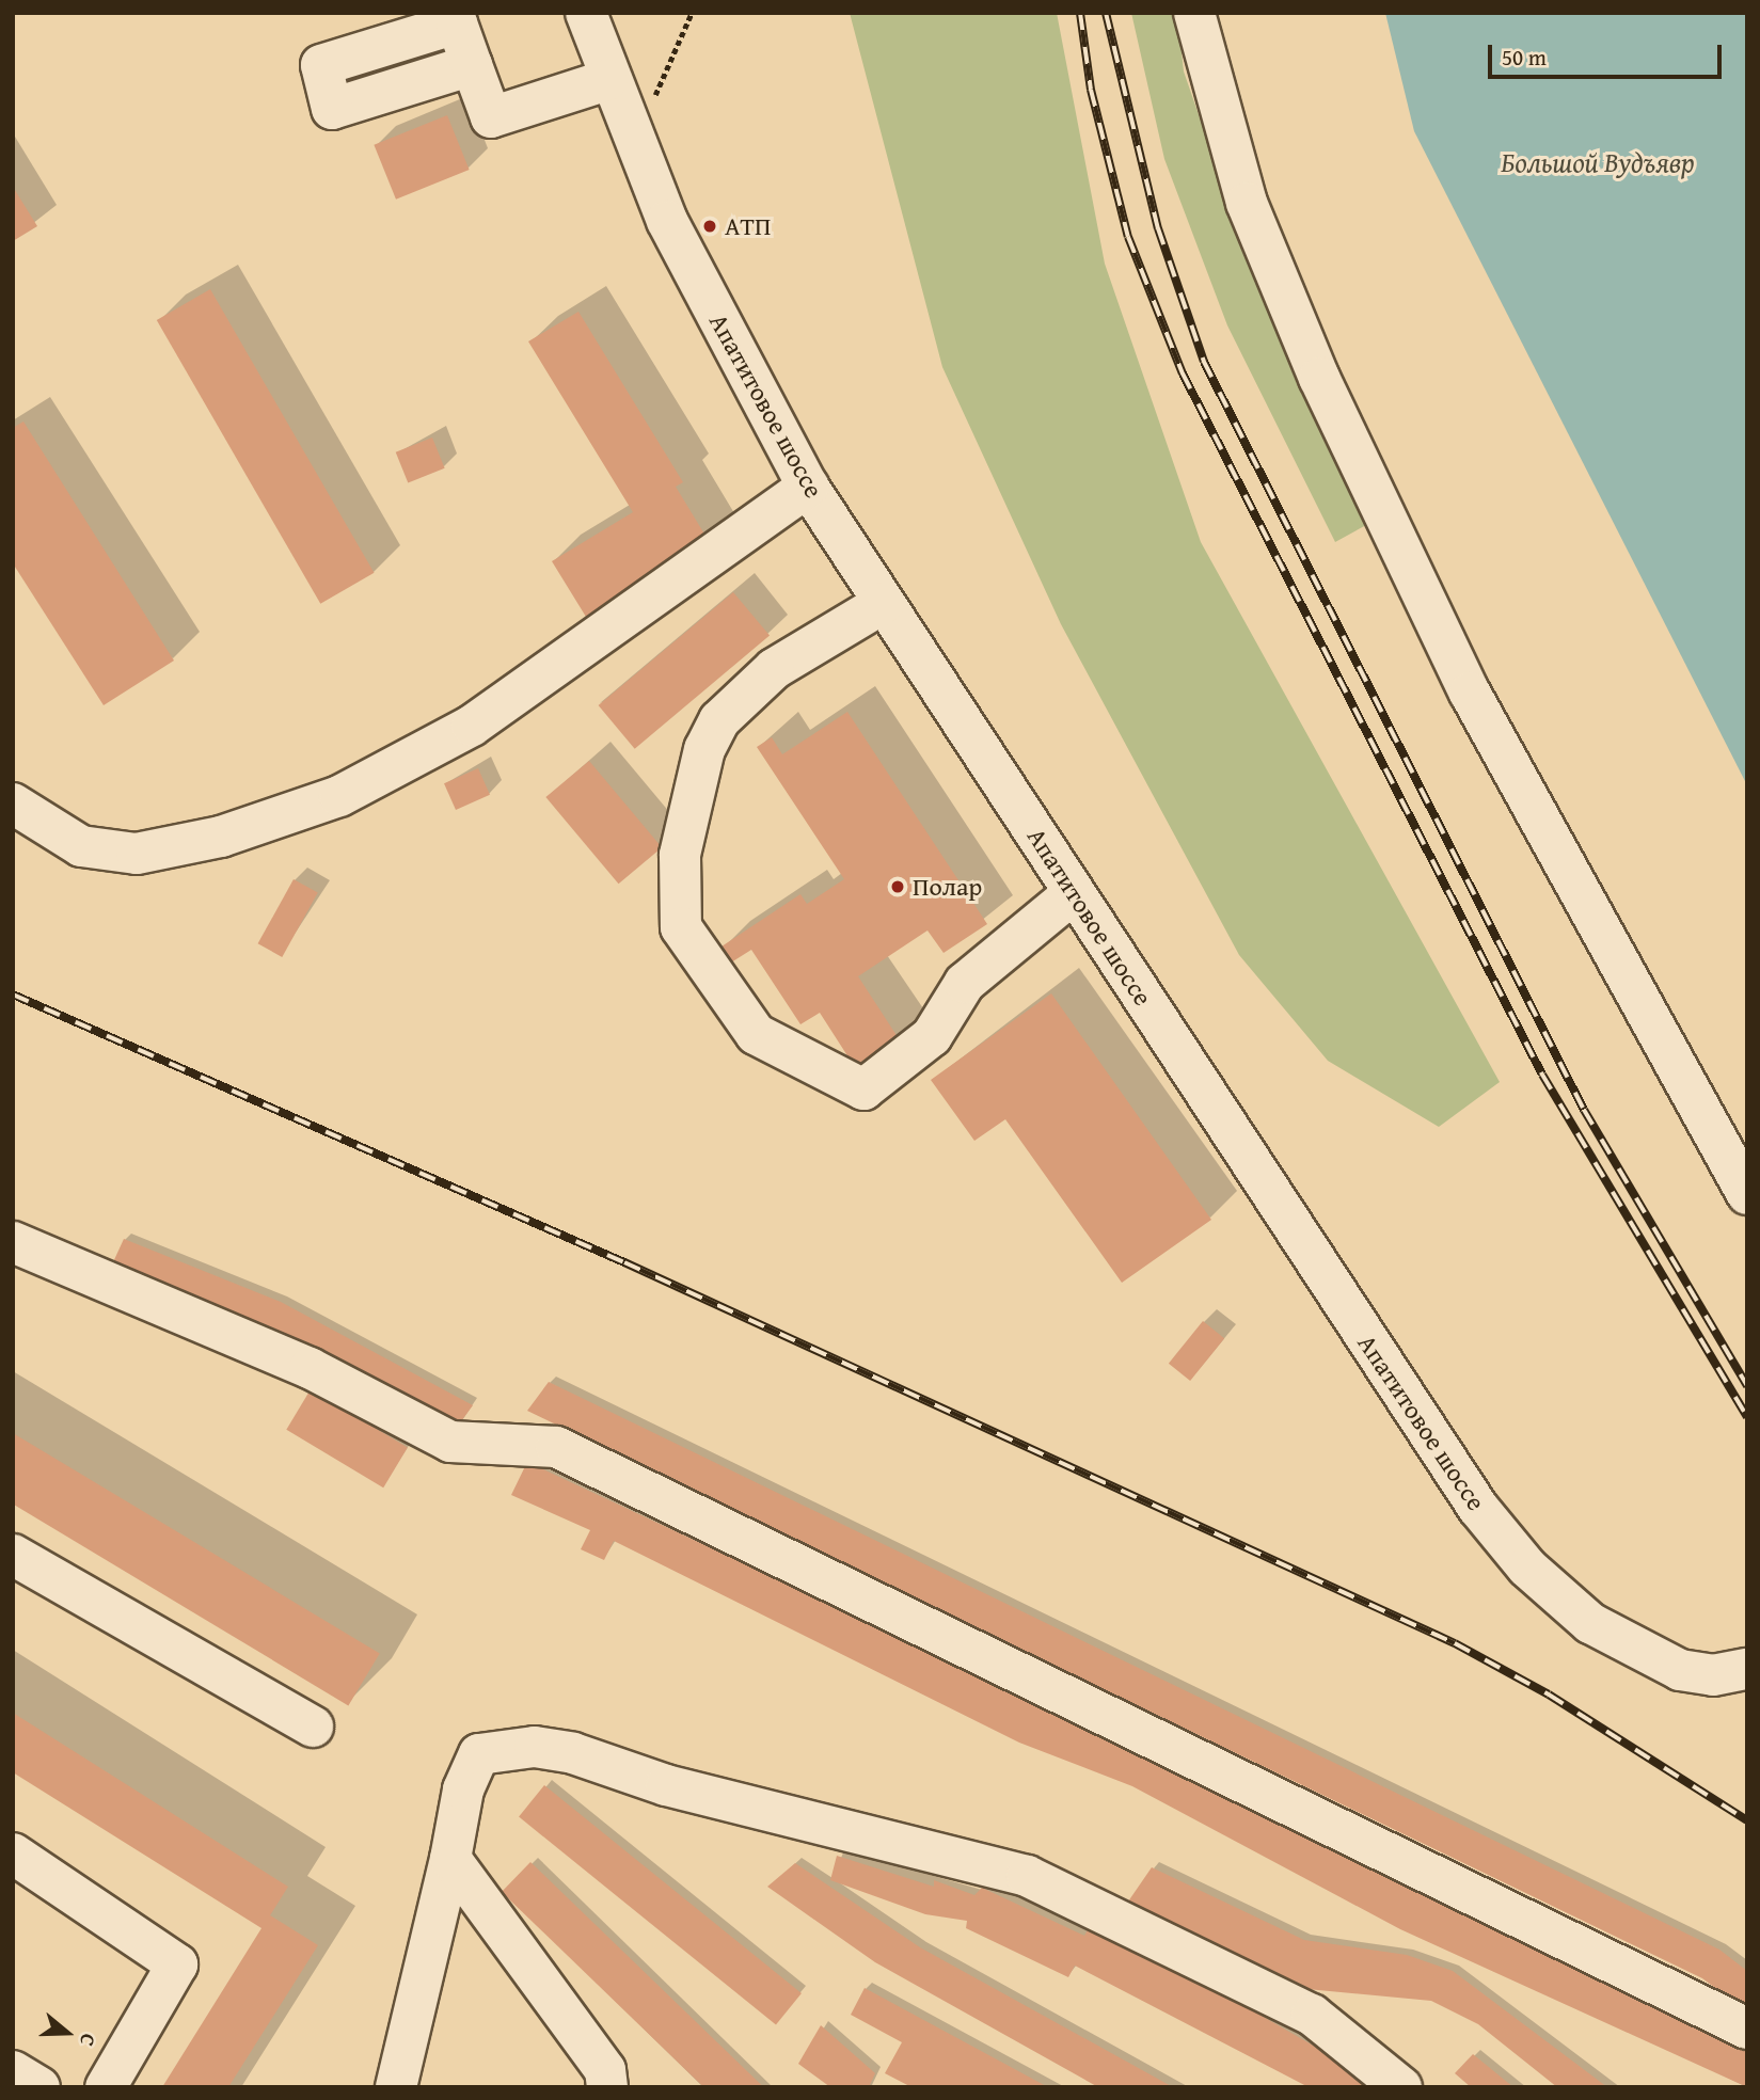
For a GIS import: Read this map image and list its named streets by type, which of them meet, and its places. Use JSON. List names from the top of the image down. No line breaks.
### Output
{"streets":{"street":["Апатитовое шоссе"]},"water":["Большой Вудъявр"],"places":["АТП","Полар"],"scale_bar":"50 m","north":"right"}
